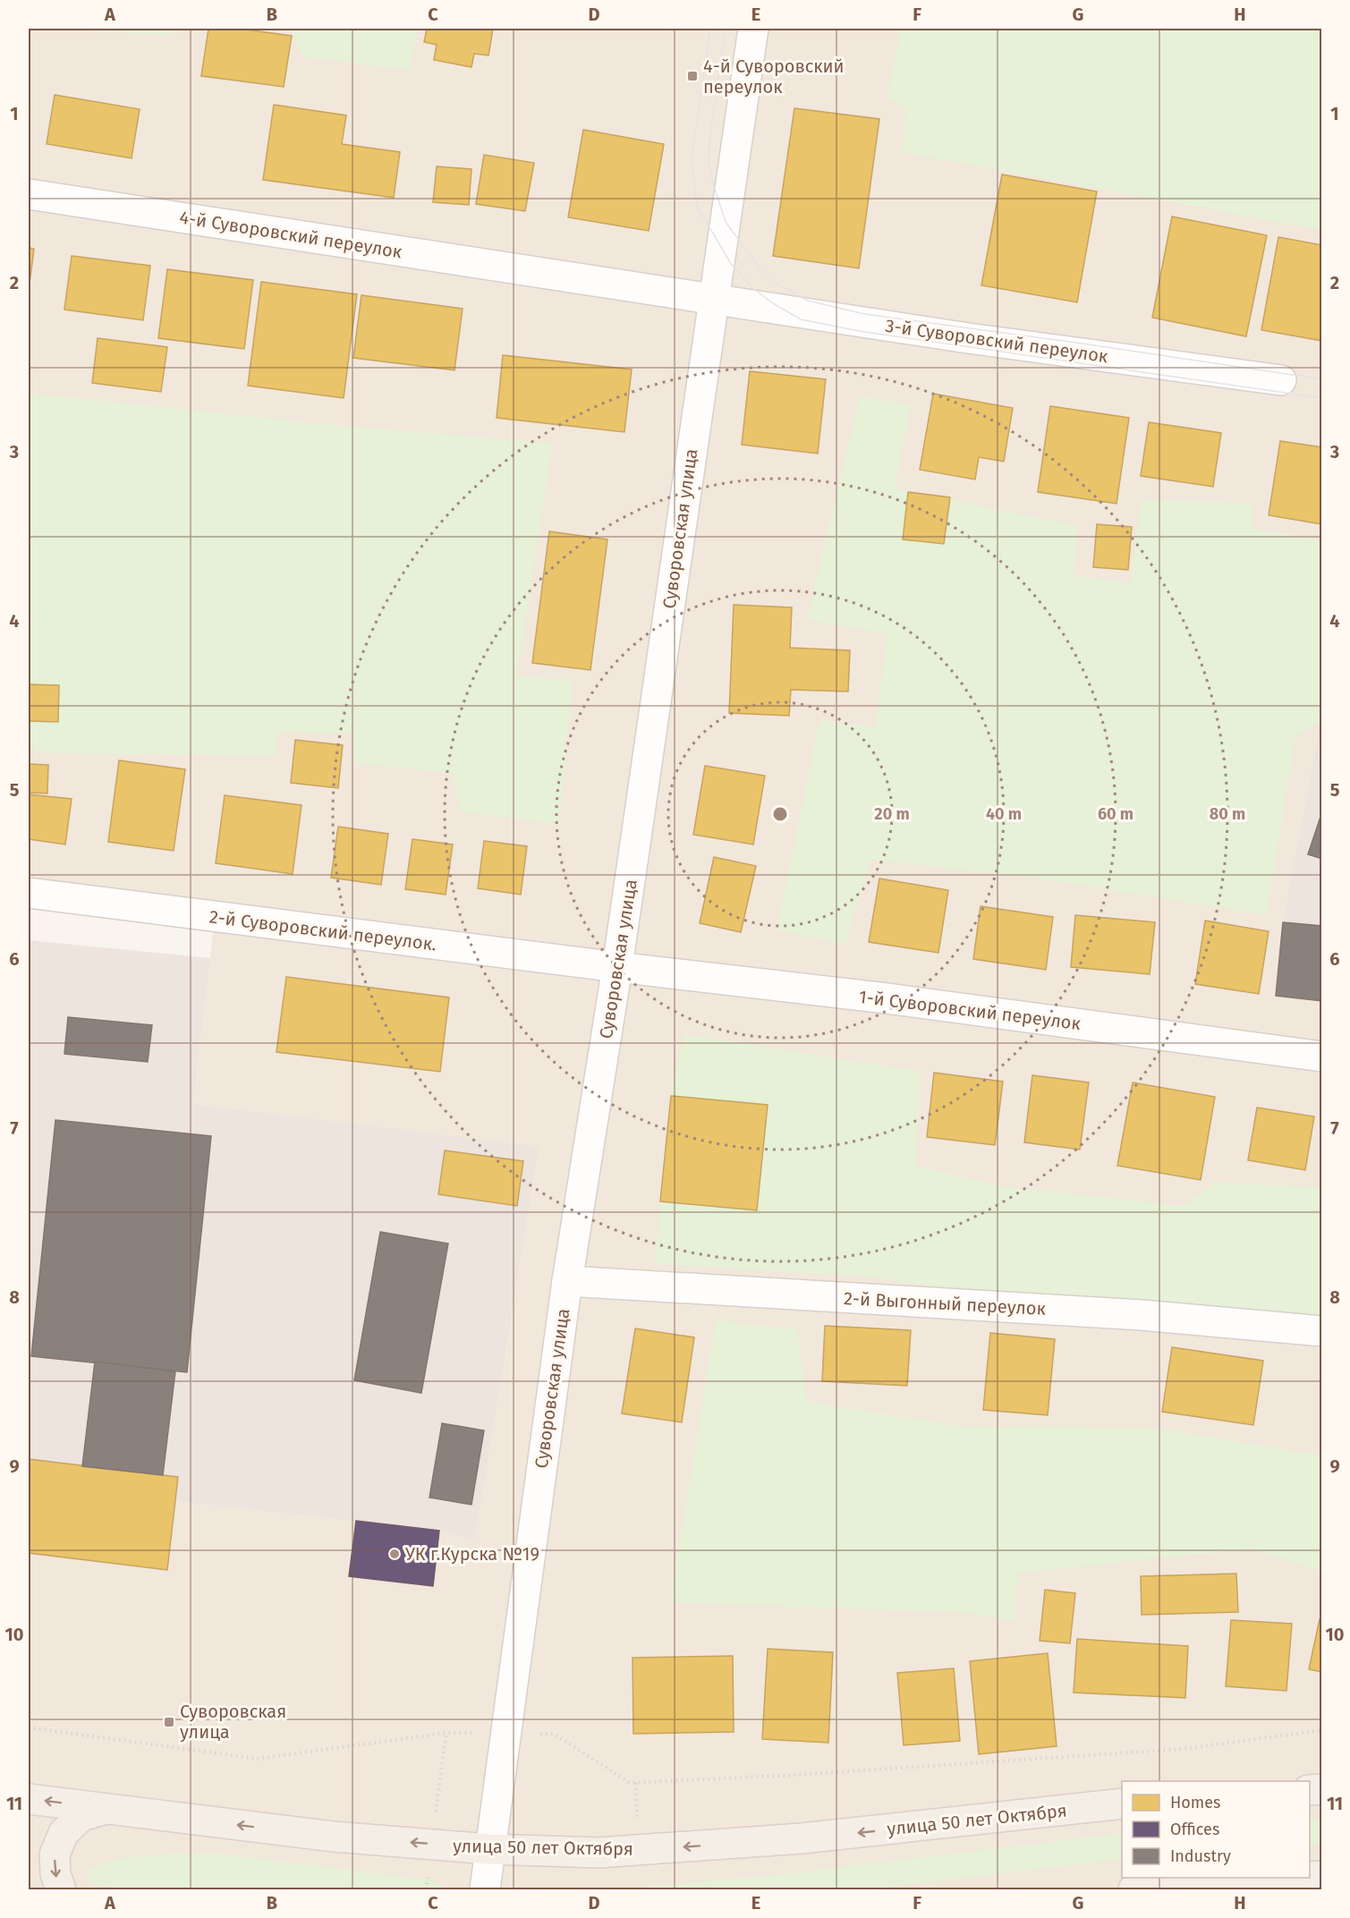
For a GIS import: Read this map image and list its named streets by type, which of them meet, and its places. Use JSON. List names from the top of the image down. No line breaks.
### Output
{"streets":{"main road":["улица 50 лет Октября"],"street":["4-й Суворовский переулок","3-й Суворовский переулок","Суворовская улица","2-й Суворовский переулок.","1-й Суворовский переулок","2-й Выгонный переулок"]},"crossings":[["4-й Суворовский переулок","3-й Суворовский переулок"],["4-й Суворовский переулок","Суворовская улица"],["3-й Суворовский переулок","Суворовская улица"],["Суворовская улица","2-й Суворовский переулок."],["Суворовская улица","1-й Суворовский переулок"],["Суворовская улица","2-й Выгонный переулок"],["Суворовская улица","улица 50 лет Октября"],["2-й Суворовский переулок.","1-й Суворовский переулок"]],"one_way":["улица 50 лет Октября"],"places":{"transit":["4-й Суворовский переулок","Суворовская улица"],"other":["УК г.Курска №19"]},"legend":["Homes","Offices","Industry"],"grid":{"columns":["A","B","C","D","E","F","G","H"],"rows":["1","2","3","4","5","6","7","8","9","10","11"]},"rings":["20 m","40 m","60 m","80 m"]}
